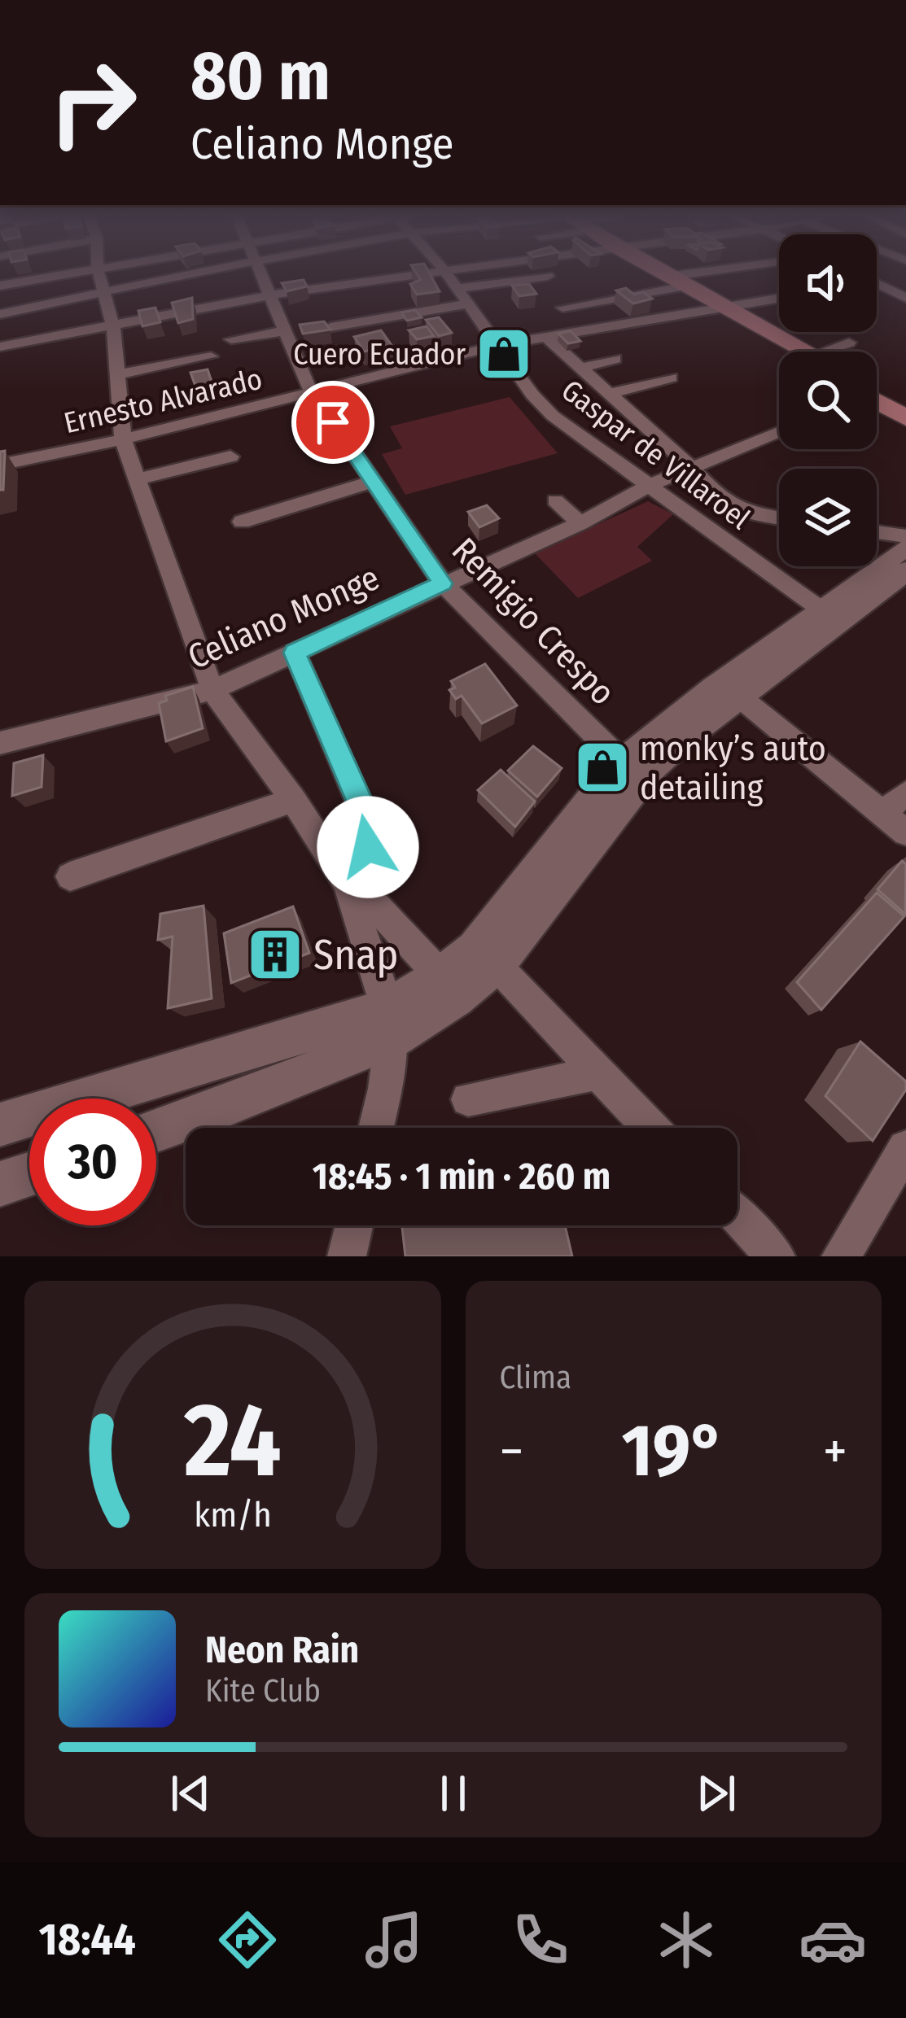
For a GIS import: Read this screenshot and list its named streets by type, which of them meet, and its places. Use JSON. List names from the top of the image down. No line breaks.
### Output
{"streets":{"street":["Ernesto Alvarado","Gaspar de Villaroel","Celiano Monge","Remigio Crespo"]},"crossings":[["Ernesto Alvarado","Gaspar de Villaroel"],["Ernesto Alvarado","Remigio Crespo"],["Gaspar de Villaroel","Celiano Monge"],["Celiano Monge","Remigio Crespo"]],"places":{"shop":["Cuero Ecuador","monky’s auto detailing"],"building":["Snap"]},"page":{"turn":["80 m","Celiano Monge"],"limit":"30","trip":"18:45 · 1 min · 260 m","tile":"Clima","heat":["−","19°","+"],"song":["Neon Rain","Kite Club"],"tabs":"18:44","gauge":["24","km/h"]}}
